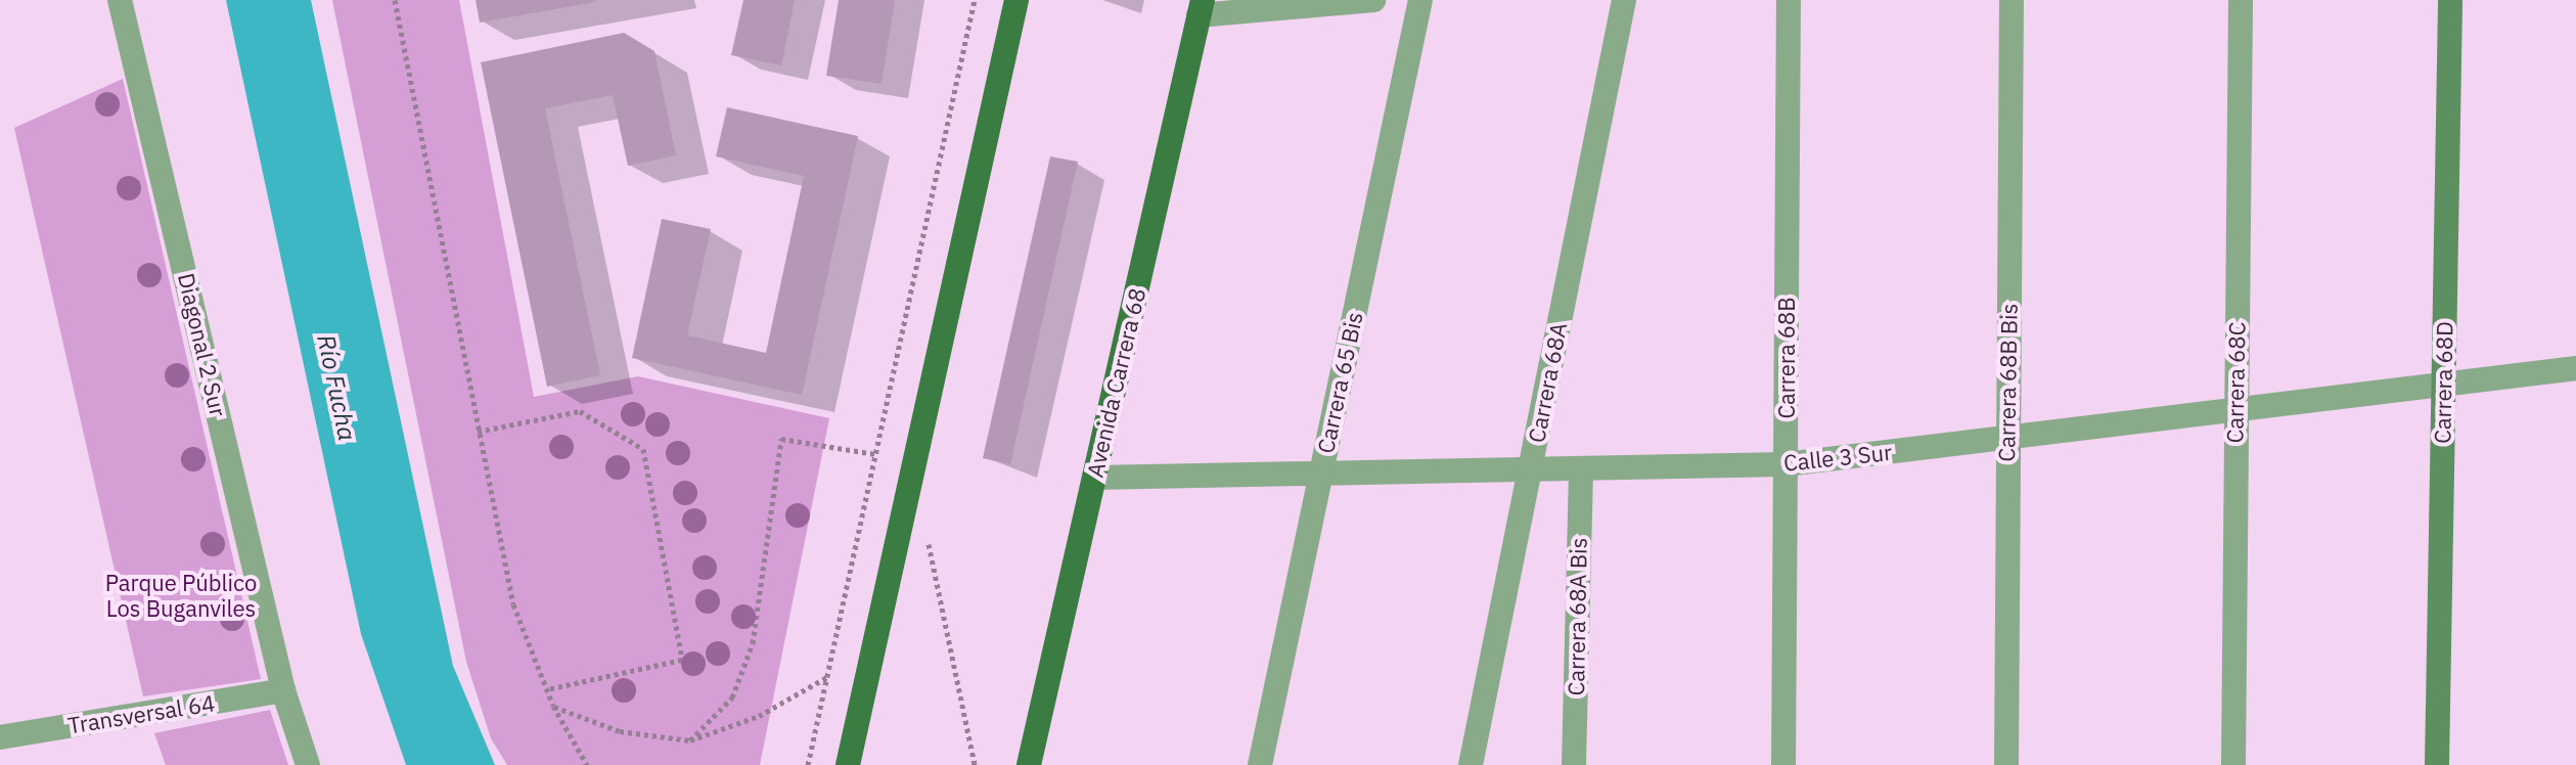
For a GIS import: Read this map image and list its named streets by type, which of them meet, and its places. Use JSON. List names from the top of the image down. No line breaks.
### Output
{"streets":{"main road":["Avenida Carrera 68"],"street":["Diagonal 2 Sur","Carrera 68B","Carrera 65 Bis","Carrera 68A","Carrera 68B Bis","Carrera 68C","Carrera 68D","Calle 3 Sur","Carrera 68A Bis","Transversal 64"]},"crossings":[["Diagonal 2 Sur","Transversal 64"],["Carrera 68B","Calle 3 Sur"],["Avenida Carrera 68","Calle 3 Sur"],["Carrera 65 Bis","Calle 3 Sur"],["Carrera 68A","Calle 3 Sur"],["Carrera 68B Bis","Calle 3 Sur"],["Carrera 68C","Calle 3 Sur"],["Carrera 68D","Calle 3 Sur"],["Calle 3 Sur","Carrera 68A Bis"]],"water":["Río Fucha"],"parks":["Parque Público Los Buganviles"]}
